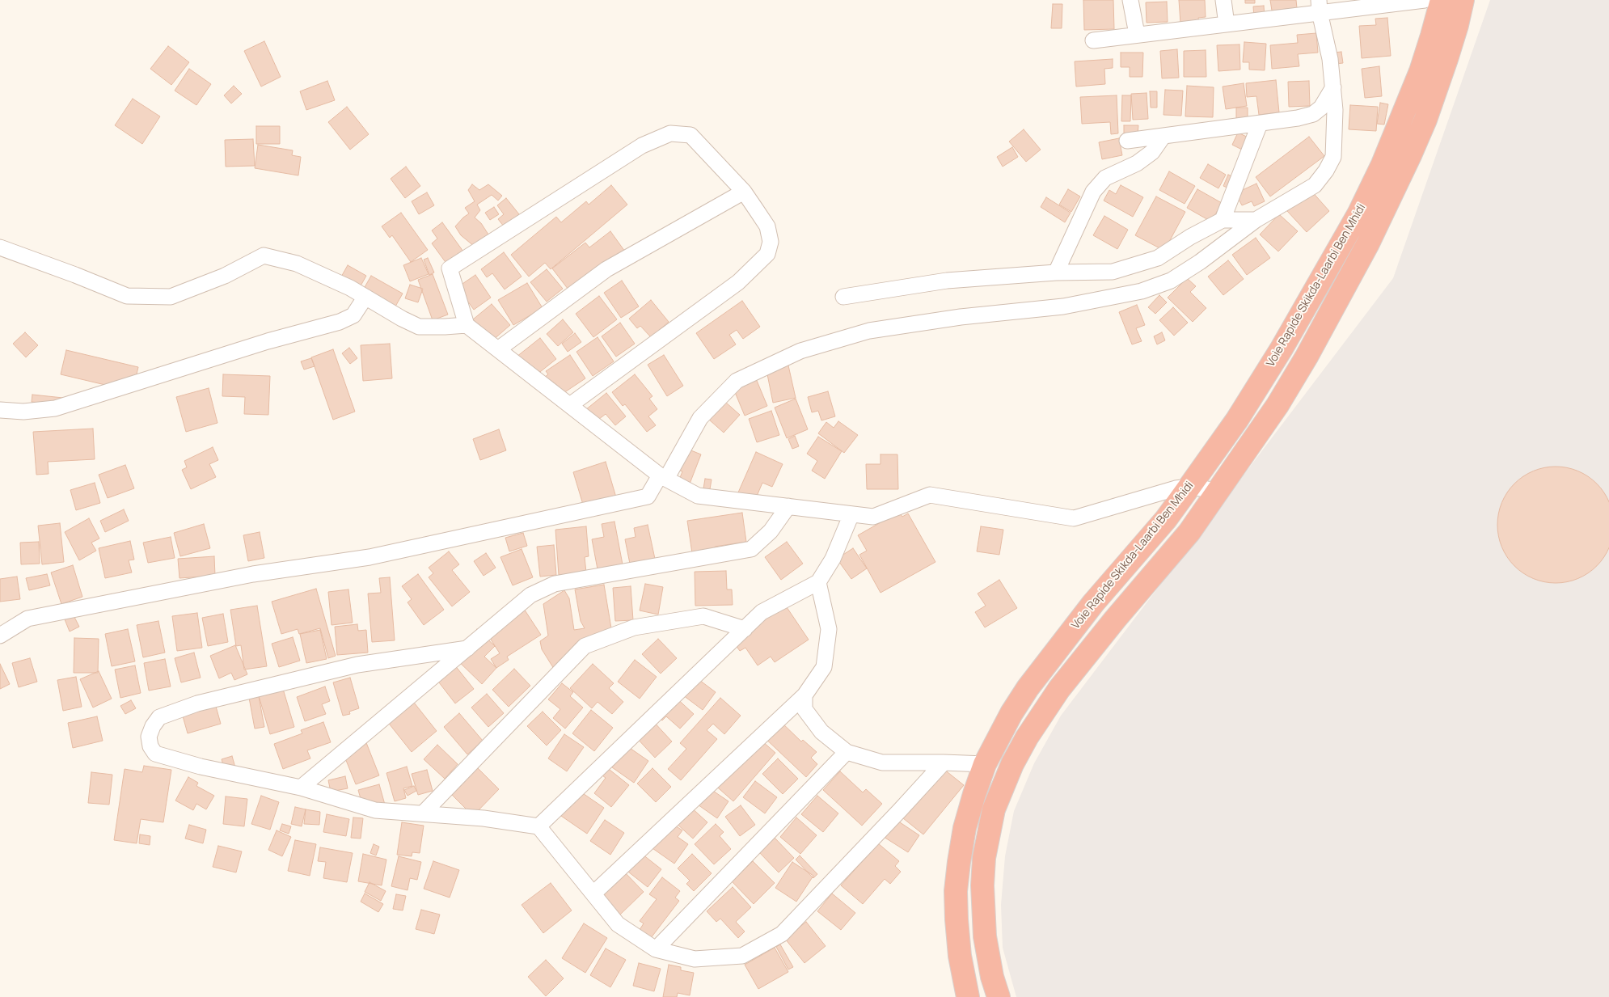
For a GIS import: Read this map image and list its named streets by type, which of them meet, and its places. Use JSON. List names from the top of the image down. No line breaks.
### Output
{"streets":{"highway":["Voie Rapide Skikda-Laarbi Ben Mhidi"]}}
